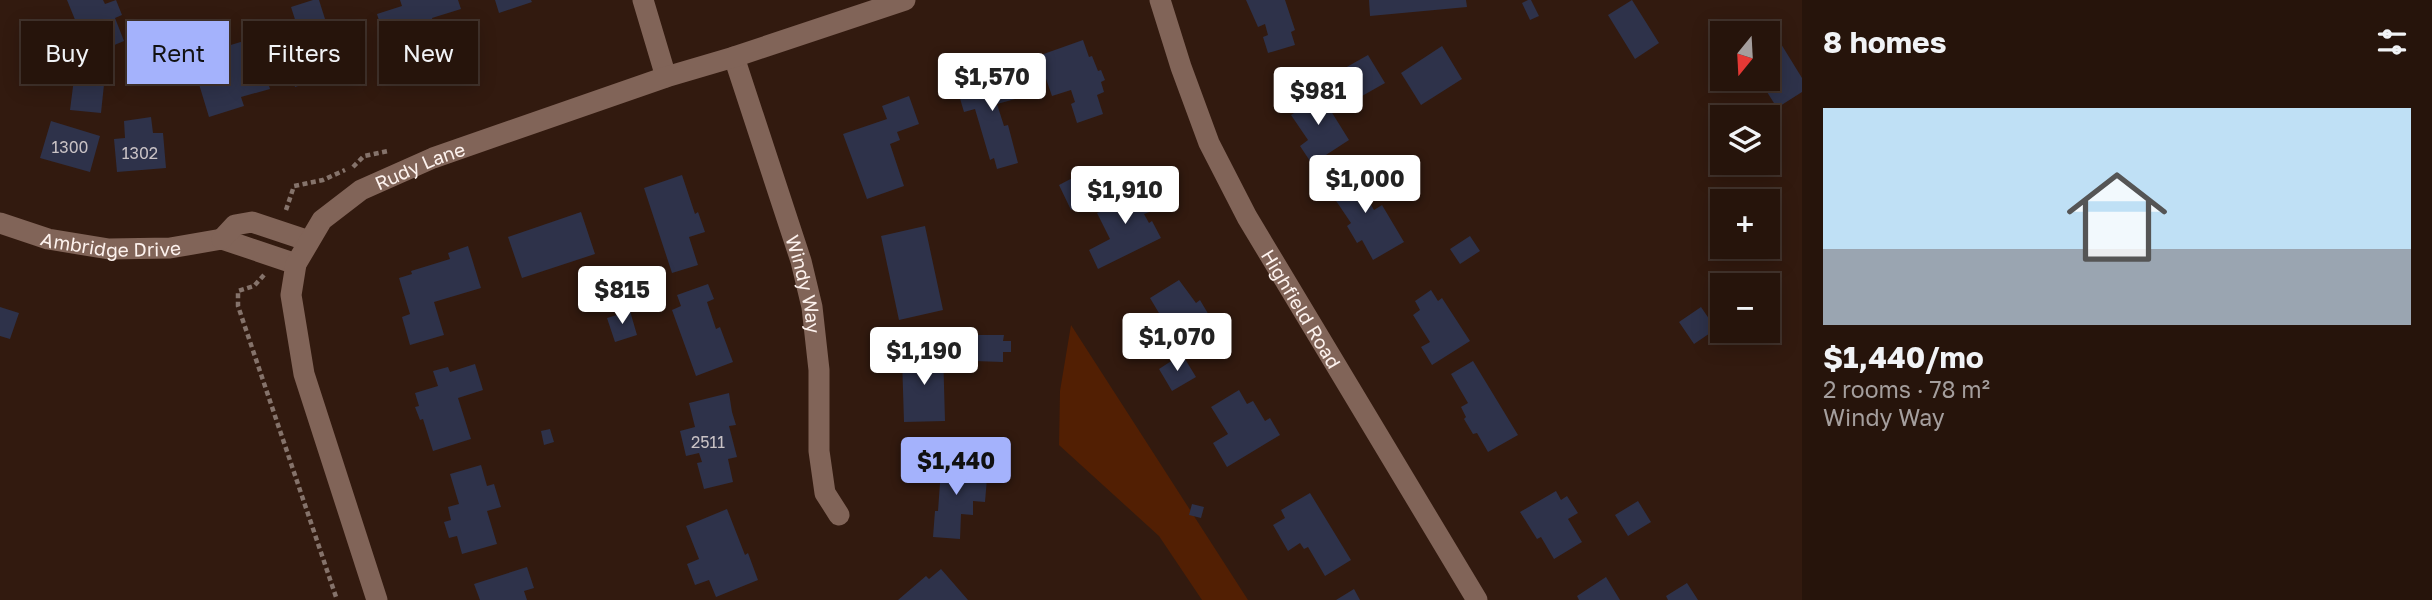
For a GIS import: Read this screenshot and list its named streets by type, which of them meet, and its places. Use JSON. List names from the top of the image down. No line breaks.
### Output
{"streets":{"street":["Rudy Lane","Ambridge Drive","Windy Way","Highfield Road"]},"crossings":[["Rudy Lane","Ambridge Drive"],["Rudy Lane","Windy Way"]],"house_numbers":["1300","1302","2511"],"north":"bottom","page":{"heading":"8 homes","map_buttons":["+","−"],"chip":["Buy","Rent","Filters","New"],"price":["$1,570","$981","$1,000","$1,910","$815","$1,070","$1,190","$1,440"],"list":[{"name":"$1,440/mo","note":"2 rooms · 78 m² · Windy Way"}]}}
